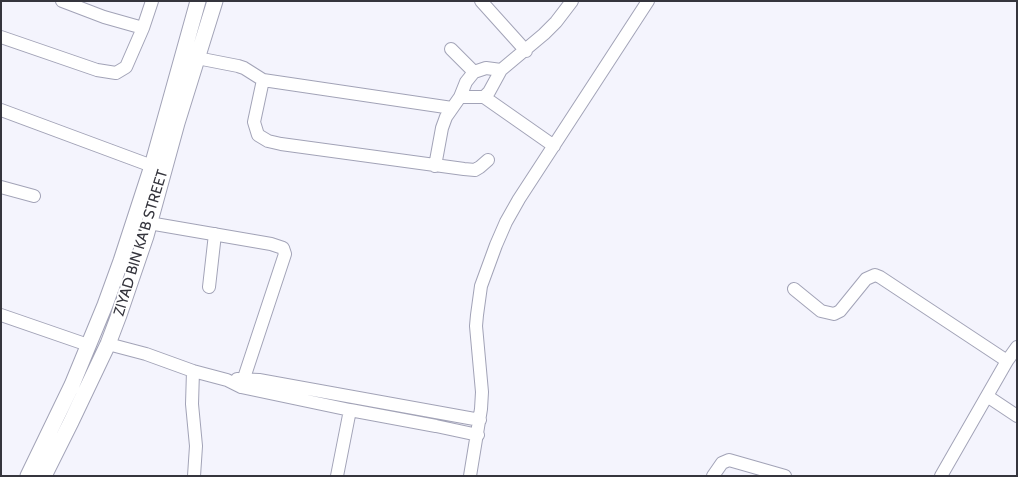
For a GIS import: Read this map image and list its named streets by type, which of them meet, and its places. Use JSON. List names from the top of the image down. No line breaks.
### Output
{"streets":{"main road":["ZIYAD BIN KA'B STREET"]}}
